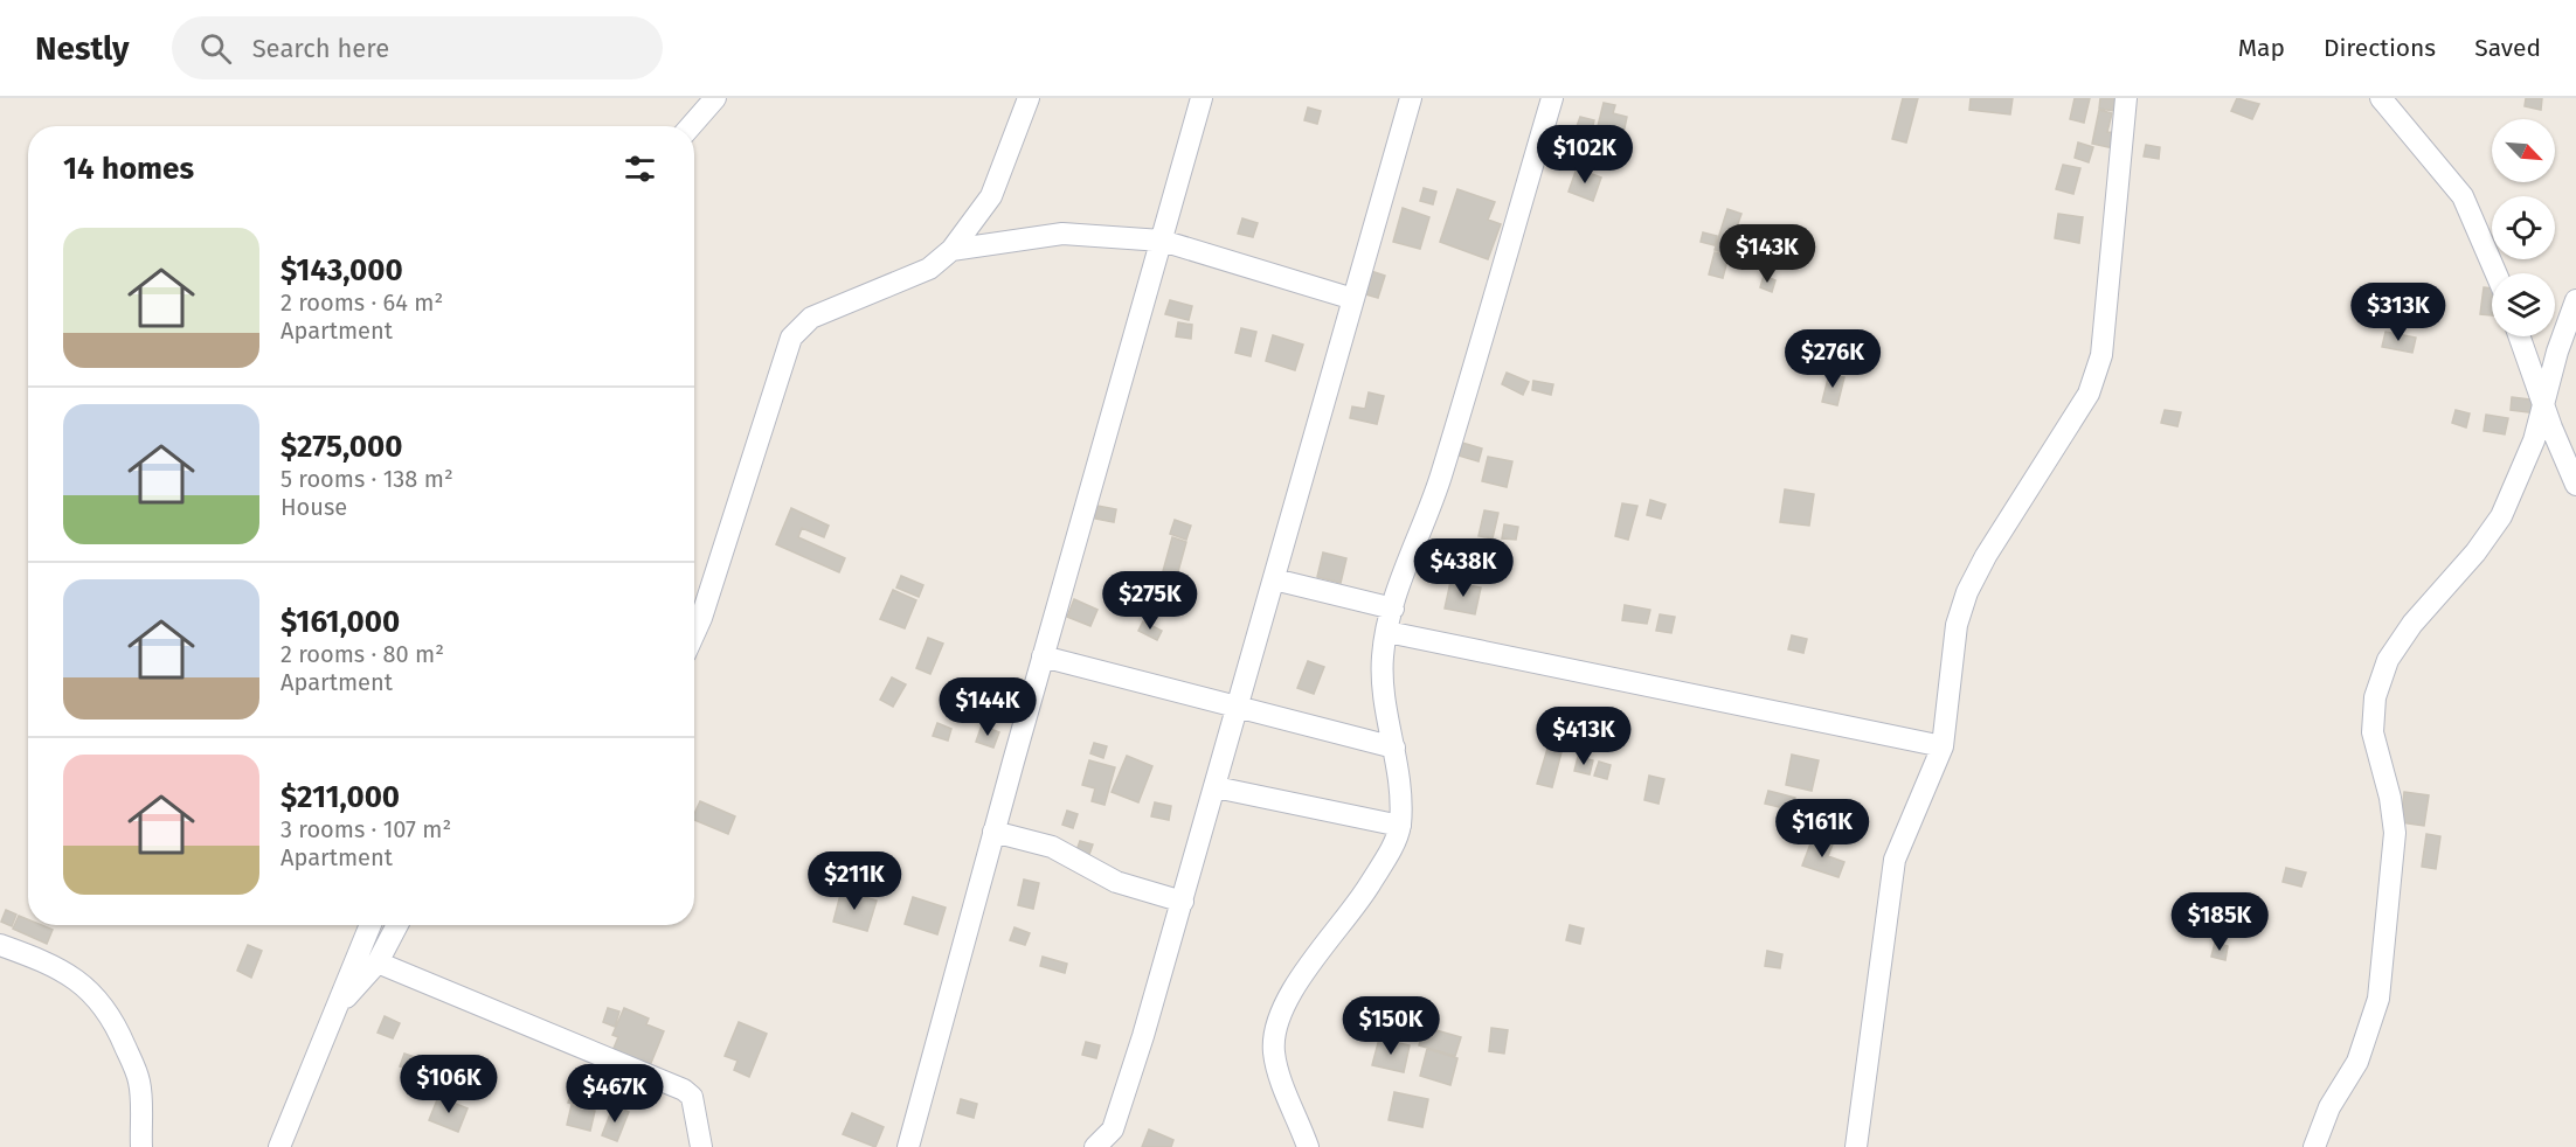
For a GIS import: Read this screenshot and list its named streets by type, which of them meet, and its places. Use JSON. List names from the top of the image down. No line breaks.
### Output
{"north":"bottom right","page":{"header":"Nestly","search":"Search here","nav":["Map","Directions","Saved"],"price":["$102K","$143K","$313K","$276K","$438K","$275K","$144K","$413K","$161K","$211K","$185K","$150K","$106K","$467K"],"heading":"14 homes","list":[{"name":"$143,000","note":"2 rooms · 64 m² · Apartment"},{"name":"$275,000","note":"5 rooms · 138 m² · House"},{"name":"$161,000","note":"2 rooms · 80 m² · Apartment"},{"name":"$211,000","note":"3 rooms · 107 m² · Apartment"}]}}
